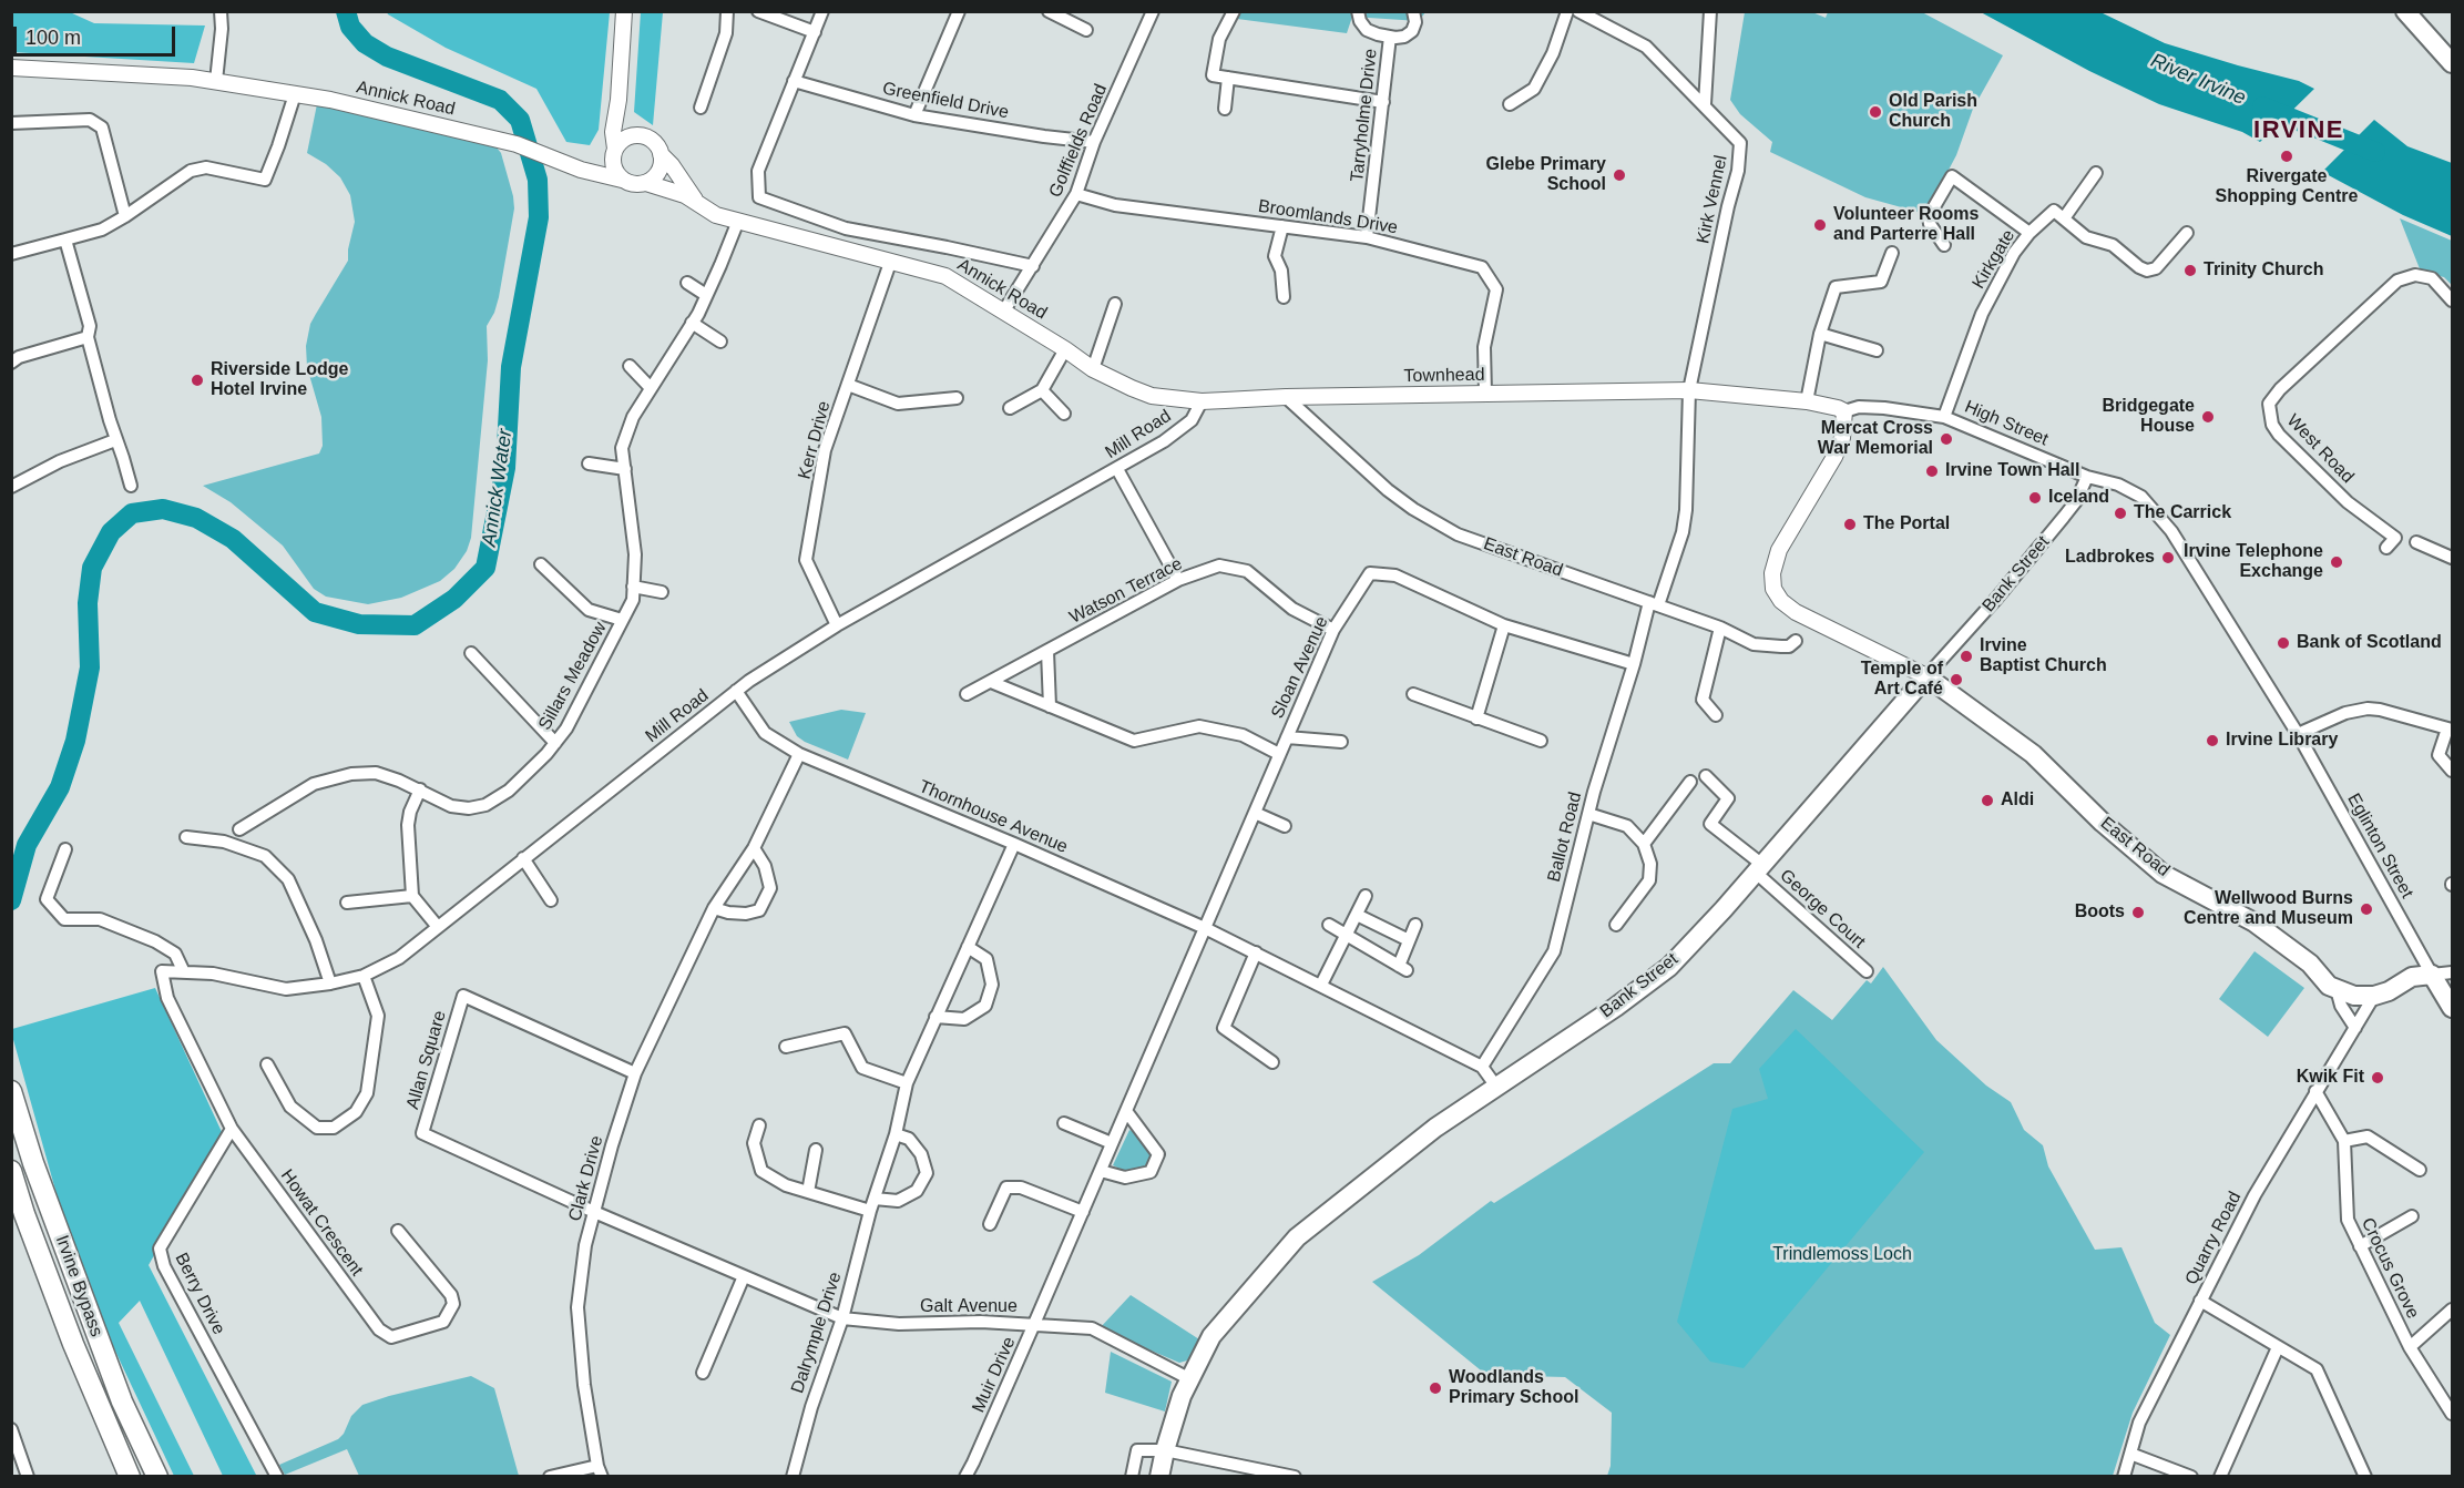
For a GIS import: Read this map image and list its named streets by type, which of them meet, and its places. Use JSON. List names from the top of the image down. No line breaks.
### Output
{"streets":{"highway":["Irvine Bypass"],"main road":["Annick Road","Townhead","High Street","East Road","Bank Street"],"street":["Greenfield Drive","Tarryholme Drive","Golffields Road","Kirk Vennel","Broomlands Drive","Kirkgate","Mill Road","Kerr Drive","West Road","Watson Terrace","Sloan Avenue","Sillars Meadow","Thornhouse Avenue","Ballot Road","Eglinton Street","George Court","Allan Square","Clark Drive","Howat Crescent","Quarry Road","Crocus Grove","Berry Drive","Galt Avenue","Dalrymple Drive","Muir Drive"]},"crossings":[["Annick Road","Greenfield Drive"],["Annick Road","Golffields Road"],["Annick Road","Townhead"],["Annick Road","Mill Road"],["Annick Road","Kerr Drive"],["Annick Road","Sillars Meadow"],["Greenfield Drive","Golffields Road"],["Tarryholme Drive","Broomlands Drive"],["Golffields Road","Broomlands Drive"],["Kirk Vennel","Townhead"],["Kirk Vennel","High Street"],["Kirk Vennel","Ballot Road"],["Broomlands Drive","Townhead"],["Kirkgate","High Street"],["Townhead","High Street"],["Townhead","Mill Road"],["Townhead","East Road"],["Townhead","Ballot Road"],["High Street","Bank Street"],["High Street","Ballot Road"],["High Street","Eglinton Street"],["Mill Road","Kerr Drive"],["Mill Road","Thornhouse Avenue"],["Mill Road","Howat Crescent"],["East Road","Bank Street"],["East Road","Ballot Road"],["Bank Street","Thornhouse Avenue"],["Bank Street","George Court"],["Bank Street","Galt Avenue"],["Watson Terrace","Sloan Avenue"],["Sloan Avenue","Thornhouse Avenue"],["Sloan Avenue","Ballot Road"],["Sloan Avenue","Muir Drive"],["Thornhouse Avenue","Ballot Road"],["Thornhouse Avenue","Clark Drive"],["Thornhouse Avenue","Dalrymple Drive"],["Thornhouse Avenue","Muir Drive"],["Allan Square","Clark Drive"],["Allan Square","Galt Avenue"],["Clark Drive","Galt Avenue"],["Howat Crescent","Berry Drive"],["Quarry Road","Crocus Grove"],["Galt Avenue","Dalrymple Drive"],["Galt Avenue","Muir Drive"]],"districts":["IRVINE"],"water":["River Irvine","Annick Water"],"parks":["Trindlemoss Loch"],"places":["Old Parish Church","Rivergate Shopping Centre","Glebe Primary School","Volunteer Rooms and Parterre Hall","Trinity Church","Riverside Lodge Hotel Irvine","Bridgegate House","Mercat Cross War Memorial","Irvine Town Hall","Iceland","The Carrick","The Portal","Ladbrokes","Irvine Telephone Exchange","Bank of Scotland","Irvine Baptist Church","Temple of Art Café","Irvine Library","Aldi","Wellwood Burns Centre and Museum","Boots","Kwik Fit","Woodlands Primary School"],"scale_bar":"100 m"}
